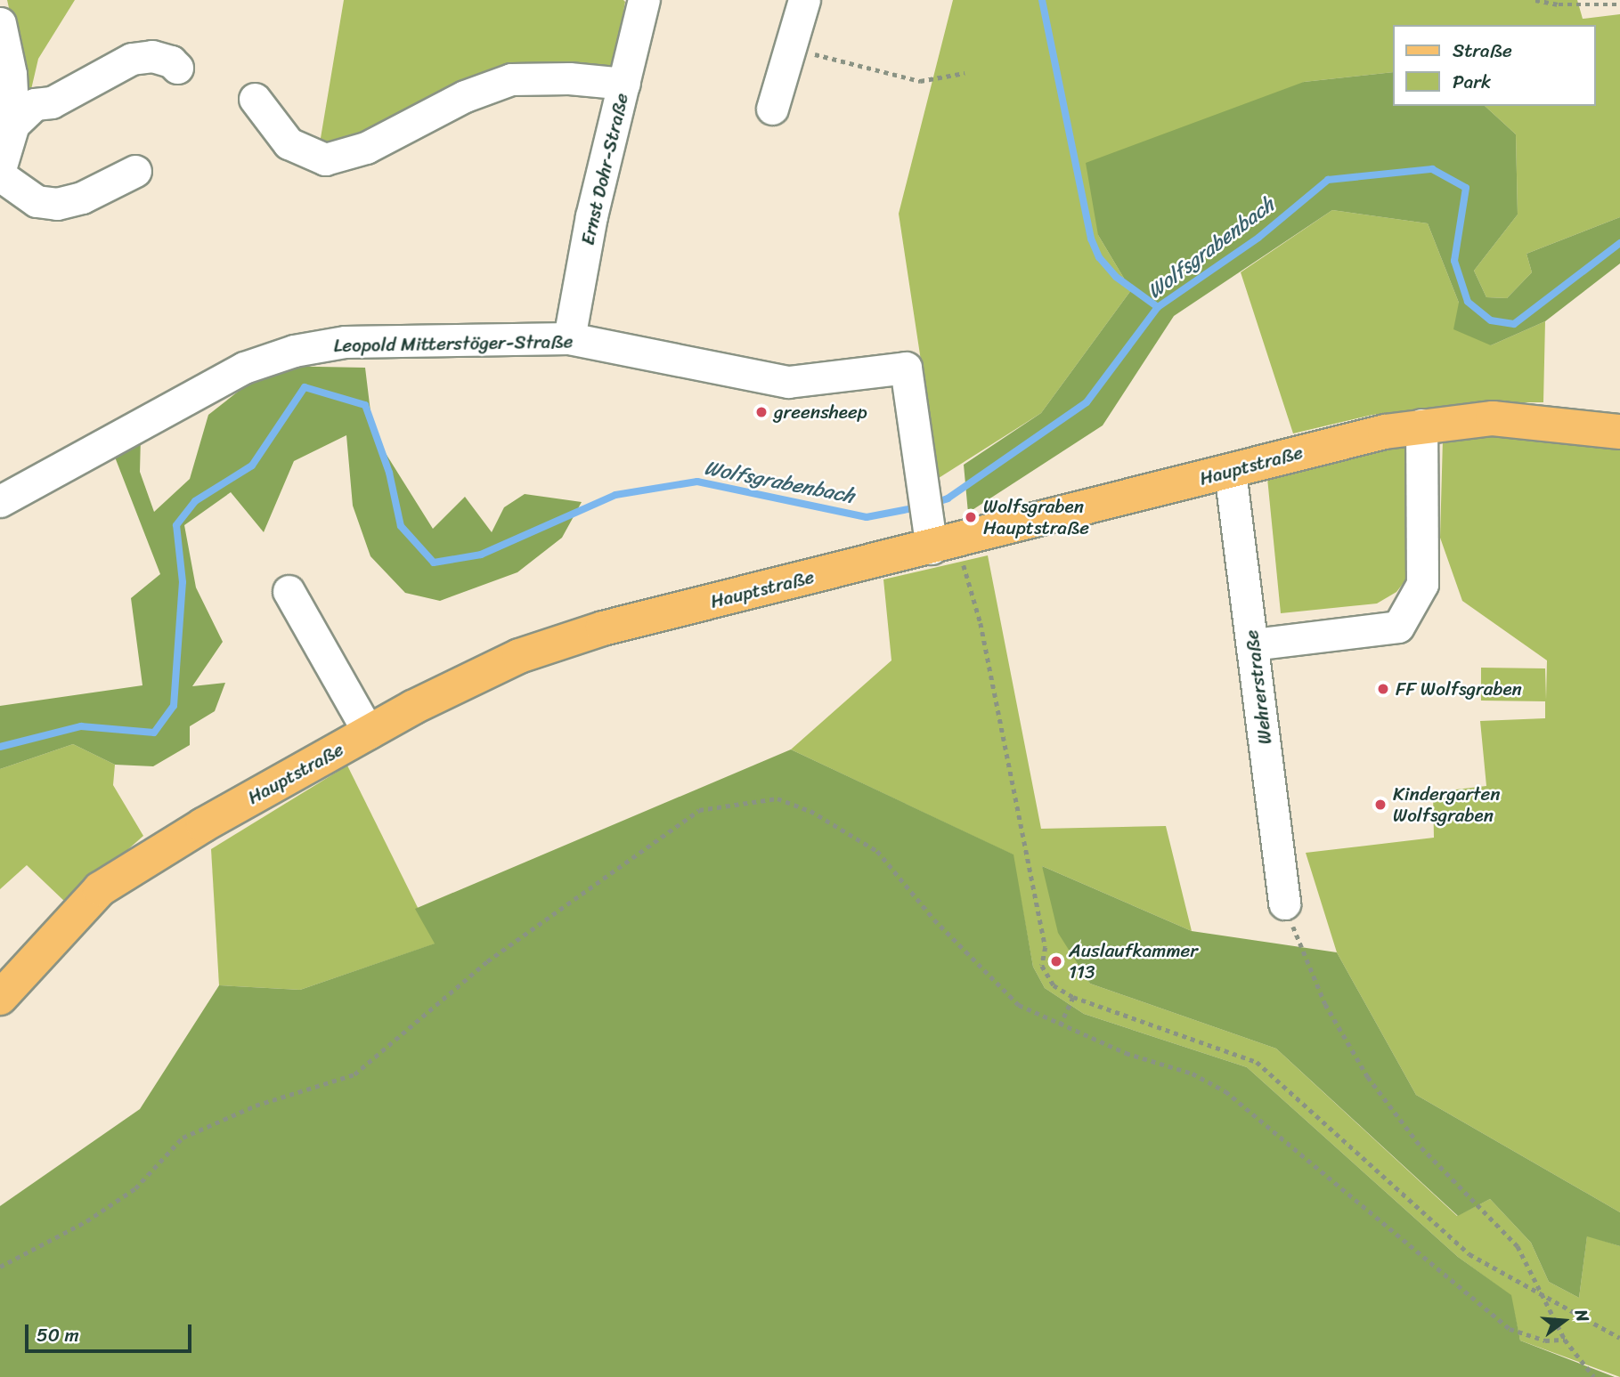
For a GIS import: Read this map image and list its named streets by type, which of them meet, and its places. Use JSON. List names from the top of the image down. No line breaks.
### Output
{"streets":{"main road":["Hauptstraße"],"street":["Ernst Dohr-Straße","Leopold Mitterstöger-Straße","Wehrerstraße"]},"crossings":[["Ernst Dohr-Straße","Leopold Mitterstöger-Straße"],["Leopold Mitterstöger-Straße","Hauptstraße"],["Hauptstraße","Wehrerstraße"]],"water":["Wolfsgrabenbach"],"places":["greensheep","Wolfsgraben Hauptstraße","FF Wolfsgraben","Kindergarten Wolfsgraben","Auslaufkammer 113"],"legend":["Straße","Park"],"scale_bar":"50 m","north":"right"}
